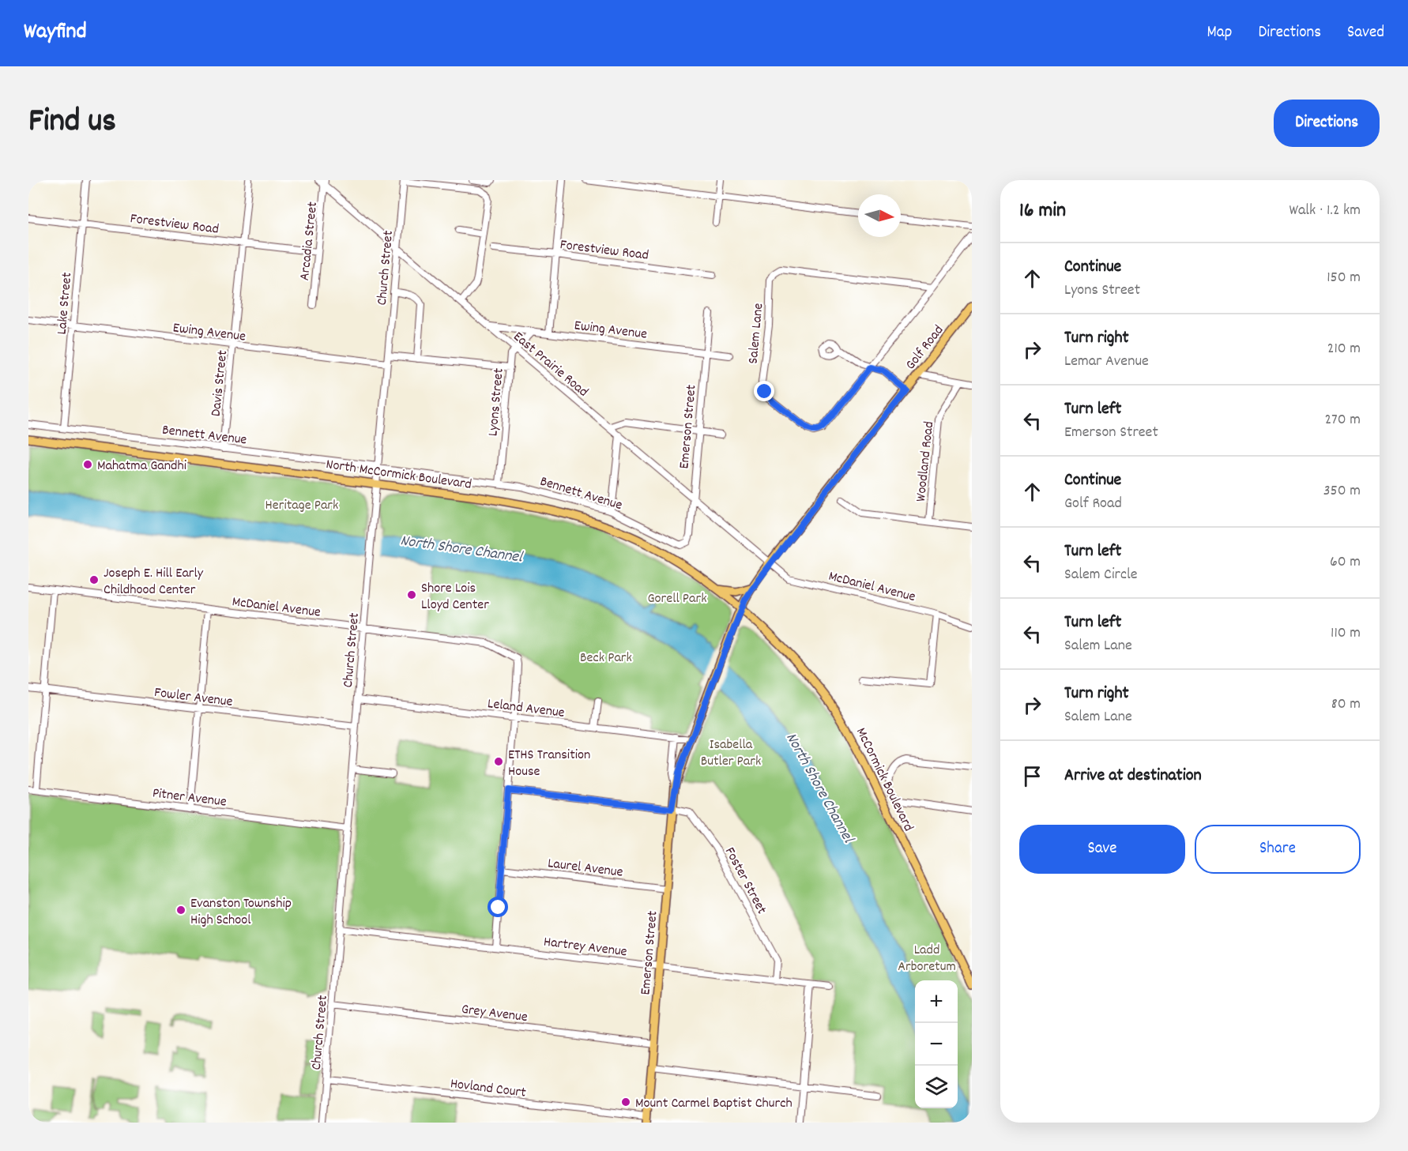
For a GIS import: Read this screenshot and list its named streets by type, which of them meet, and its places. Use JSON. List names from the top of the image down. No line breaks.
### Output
{"streets":{"main road":["Golf Road","Emerson Street","North McCormick Boulevard","McCormick Boulevard"],"street":["Forestview Road","Arcadia Street","Church Street","Lake Street","Ewing Avenue","Salem Lane","East Prairie Road","Davis Street","Lyons Street","Bennett Avenue","Woodland Road","McDaniel Avenue","Fowler Avenue","Leland Avenue","Pitner Avenue","Laurel Avenue","Foster Street","Hartrey Avenue","Grey Avenue","Hovland Court"]},"crossings":[["Forestview Road","Arcadia Street"],["Forestview Road","Lake Street"],["Forestview Road","Davis Street"],["Arcadia Street","East Prairie Road"],["Church Street","Ewing Avenue"],["Church Street","East Prairie Road"],["Church Street","Bennett Avenue"],["Church Street","North McCormick Boulevard"],["Church Street","McDaniel Avenue"],["Church Street","Fowler Avenue"],["Church Street","Leland Avenue"],["Church Street","Pitner Avenue"],["Church Street","Hartrey Avenue"],["Church Street","Grey Avenue"],["Church Street","Hovland Court"],["Lake Street","Ewing Avenue"],["Lake Street","Bennett Avenue"],["Ewing Avenue","East Prairie Road"],["Ewing Avenue","Davis Street"],["Ewing Avenue","Lyons Street"],["Ewing Avenue","Emerson Street"],["Golf Road","East Prairie Road"],["Golf Road","Emerson Street"],["Golf Road","North McCormick Boulevard"],["Golf Road","McDaniel Avenue"],["Golf Road","McCormick Boulevard"],["East Prairie Road","Lyons Street"],["East Prairie Road","Emerson Street"],["East Prairie Road","McDaniel Avenue"],["Davis Street","Bennett Avenue"],["Lyons Street","Bennett Avenue"],["Emerson Street","Bennett Avenue"],["Emerson Street","North McCormick Boulevard"],["Emerson Street","Leland Avenue"],["Emerson Street","McCormick Boulevard"],["Emerson Street","Laurel Avenue"],["Emerson Street","Foster Street"],["Emerson Street","Hartrey Avenue"],["Emerson Street","Grey Avenue"],["Emerson Street","Hovland Court"],["North McCormick Boulevard","McCormick Boulevard"],["McDaniel Avenue","Leland Avenue"],["Foster Street","Hartrey Avenue"]],"water":["North Shore Channel"],"parks":["Heritage Park","Gorell Park","Beck Park","Isabella Butler Park","Ladd Arboretum"],"places":["Mahatma Gandhi","Joseph E. Hill Early Childhood Center","Shore Lois Lloyd Center","ETHS Transition House","Evanston Township High School","Mount Carmel Baptist Church"],"north":"right","page":{"header":"Wayfind","nav":["Map","Directions","Saved"],"title":"Find us","buttons":["Directions",["Save","Share"]],"heading":["16 min","Walk · 1.2 km"],"list":[["Continue","Lyons Street","150 m"],["Turn right","Lemar Avenue","210 m"],["Turn left","Emerson Street","270 m"],["Continue","Golf Road","350 m"],["Turn left","Salem Circle","60 m"],["Turn left","Salem Lane","110 m"],["Turn right","Salem Lane","80 m"],"Arrive at destination"],"map_buttons":["+","−"]}}
